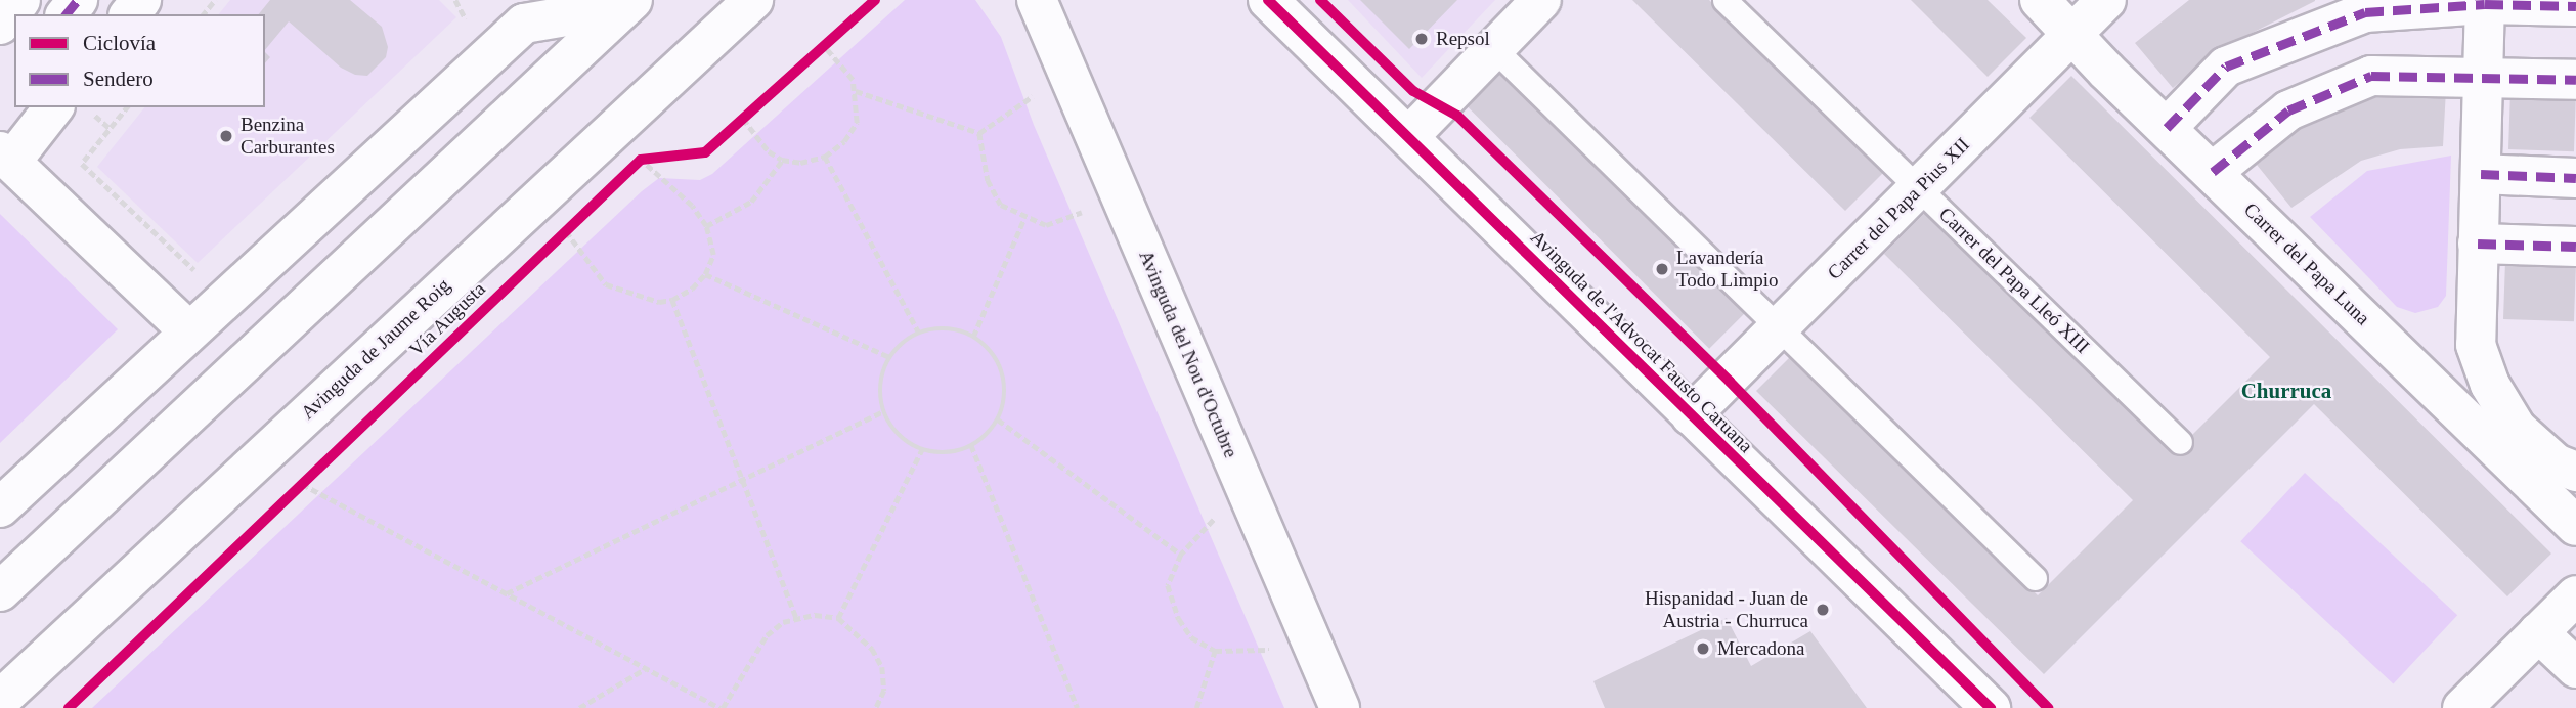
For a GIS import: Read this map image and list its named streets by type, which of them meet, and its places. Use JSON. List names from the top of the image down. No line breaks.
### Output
{"streets":{"street":["Carrer del Papa Pius XII","Carrer del Papa Luna","Avinguda de l'Advocat Fausto Caruana","Avinguda de Jaume Roig","Avinguda del Nou d'Octubre"],"lane":["Carrer del Papa Lleó XIII"],"cycle path":["Vía Augusta"]},"crossings":[["Carrer del Papa Pius XII","Carrer del Papa Luna"],["Carrer del Papa Pius XII","Carrer del Papa Lleó XIII"],["Carrer del Papa Pius XII","Avinguda de l'Advocat Fausto Caruana"]],"districts":["Churruca"],"places":["Repsol","Benzina Carburantes","Lavandería Todo Limpio","Hispanidad - Juan de Austria - Churruca","Mercadona"],"legend":["Ciclovía","Sendero"]}
